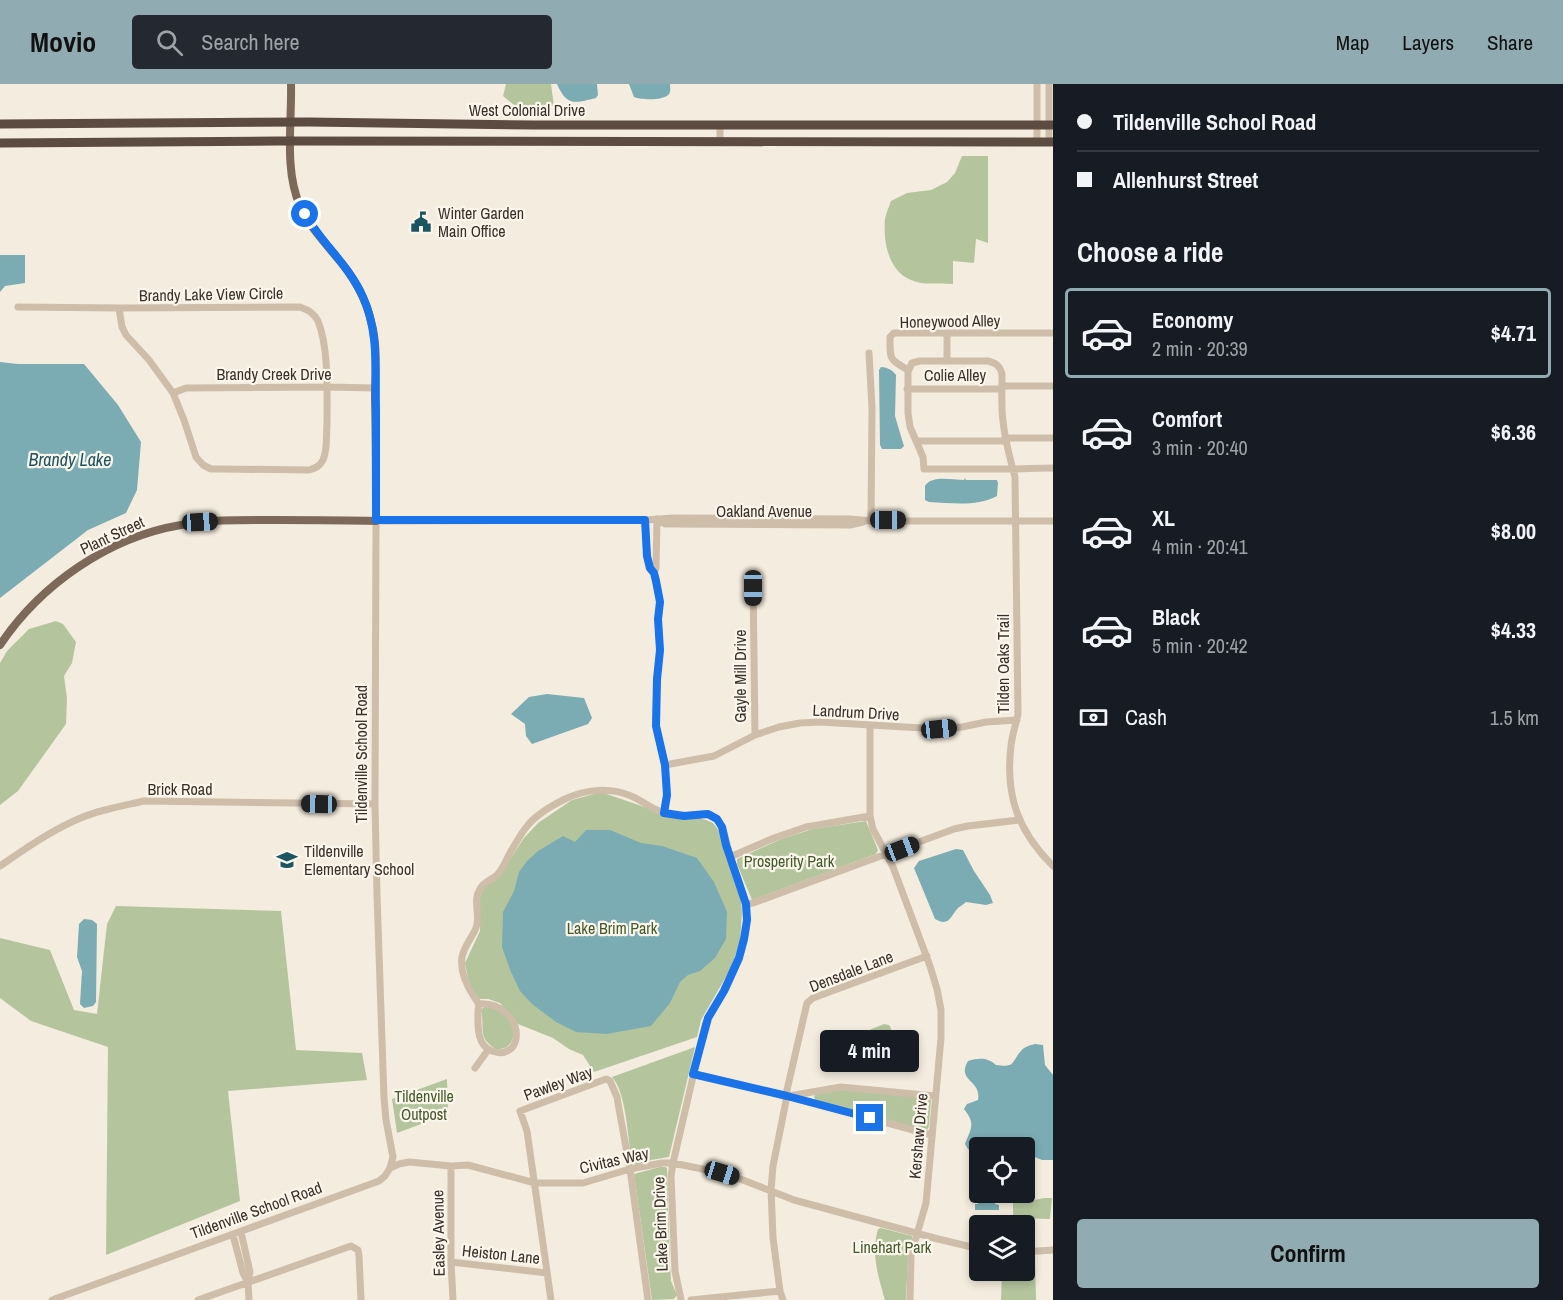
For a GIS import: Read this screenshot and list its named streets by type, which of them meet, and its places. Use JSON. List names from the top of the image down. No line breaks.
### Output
{"streets":{"highway":["West Colonial Drive"],"main road":["Plant Street","Tildenville School Road"],"street":["Brandy Lake View Circle","Honeywood Alley","Brandy Creek Drive","Colie Alley","Oakland Avenue","Tilden Oaks Trail","Gayle Mill Drive","Landrum Drive","Brick Road","Densdale Lane","Pawley Way","Kershaw Drive","Civitas Way","Lake Brim Drive","Easley Avenue","Heiston Lane"]},"crossings":[["West Colonial Drive","Tildenville School Road"],["Brandy Lake View Circle","Brandy Creek Drive"],["Brandy Creek Drive","Tildenville School Road"],["Colie Alley","Tilden Oaks Trail"],["Oakland Avenue","Plant Street"],["Oakland Avenue","Tilden Oaks Trail"],["Oakland Avenue","Tildenville School Road"],["Plant Street","Tildenville School Road"],["Tilden Oaks Trail","Landrum Drive"],["Gayle Mill Drive","Landrum Drive"],["Tildenville School Road","Brick Road"],["Tildenville School Road","Civitas Way"],["Densdale Lane","Kershaw Drive"],["Pawley Way","Civitas Way"],["Pawley Way","Heiston Lane"],["Kershaw Drive","Civitas Way"],["Civitas Way","Lake Brim Drive"],["Civitas Way","Easley Avenue"],["Easley Avenue","Heiston Lane"]],"water":["Brandy Lake"],"parks":["Prosperity Park","Lake Brim Park","Tildenville Outpost","Linehart Park"],"places":{"public building":["Winter Garden Main Office"],"school or university":["Tildenville Elementary School"]},"page":{"header":"Movio","search":"Search here","nav":["Map","Layers","Share"],"banner":["Tildenville School Road","Allenhurst Street"],"heading":"Choose a ride","list":[{"name":"Economy","note":"2 min · 20:39","value":"$4.71"},{"name":"Comfort","note":"3 min · 20:40","value":"$6.36"},{"name":"XL","note":"4 min · 20:41","value":"$8.00"},{"name":"Black","note":"5 min · 20:42","value":"$4.33"}],"pay":["Cash","1.5 km"],"bubble":"4 min","buttons":"Confirm"}}
